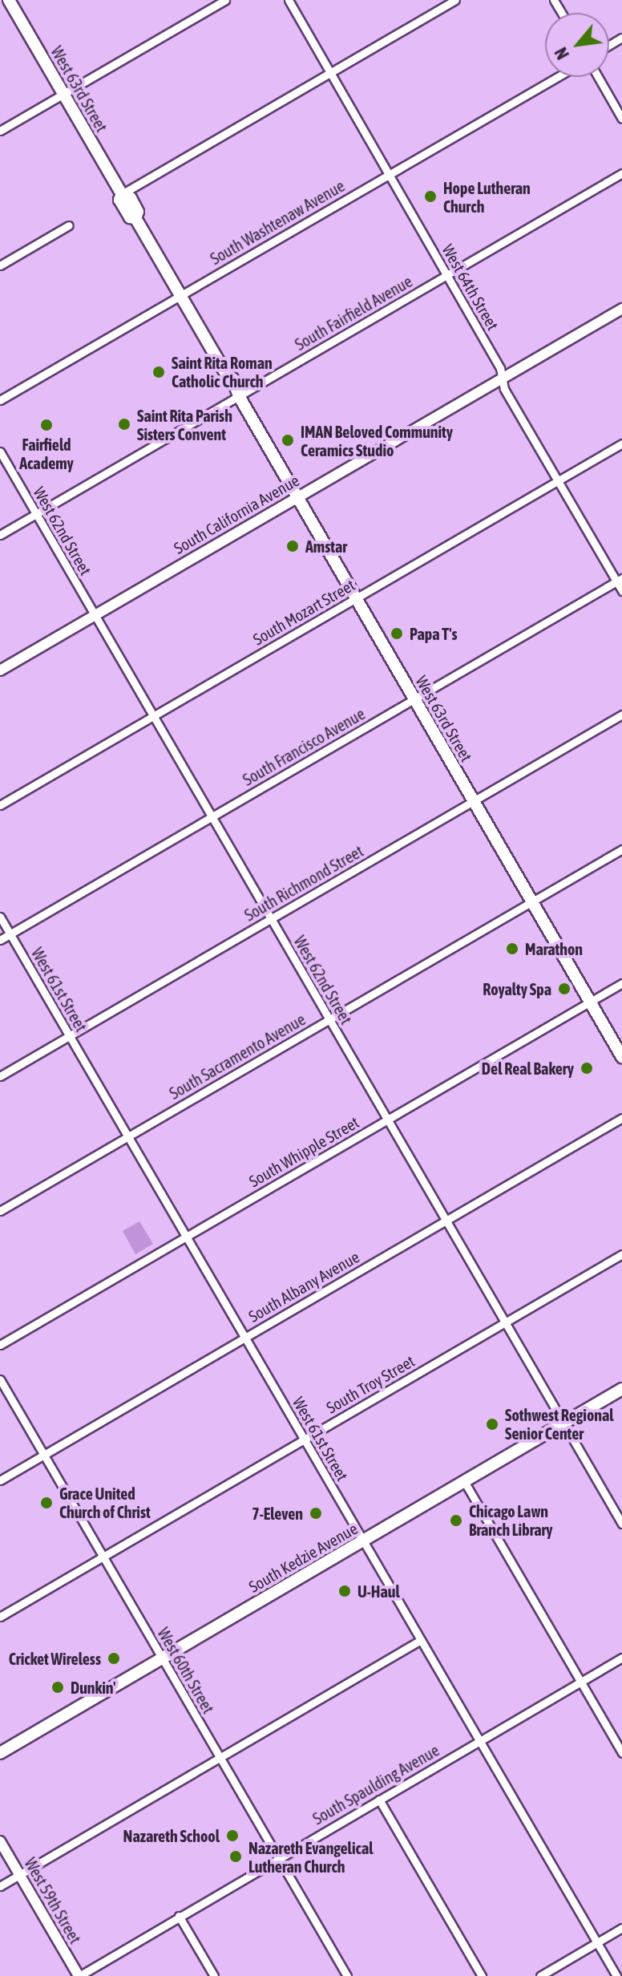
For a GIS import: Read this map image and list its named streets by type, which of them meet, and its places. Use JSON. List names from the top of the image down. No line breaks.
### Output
{"streets":{"main road":["West 63rd Street","South Kedzie Avenue"],"street":["South Washtenaw Avenue","West 64th Street","South Fairfield Avenue","South California Avenue","West 62nd Street","South Mozart Street","South Francisco Avenue","South Richmond Street","West 61st Street","South Sacramento Avenue","South Whipple Street","South Albany Avenue","South Troy Street","West 60th Street","South Spaulding Avenue","West 59th Street"]},"crossings":[["West 63rd Street","South Washtenaw Avenue"],["West 63rd Street","South Fairfield Avenue"],["West 63rd Street","South California Avenue"],["West 63rd Street","South Mozart Street"],["West 63rd Street","South Francisco Avenue"],["West 63rd Street","South Richmond Street"],["West 63rd Street","South Sacramento Avenue"],["West 63rd Street","South Whipple Street"],["South Washtenaw Avenue","West 64th Street"],["West 64th Street","South Fairfield Avenue"],["West 64th Street","South California Avenue"],["West 64th Street","South Mozart Street"],["West 64th Street","South Francisco Avenue"],["South Fairfield Avenue","West 62nd Street"],["South California Avenue","West 62nd Street"],["West 62nd Street","South Mozart Street"],["West 62nd Street","South Francisco Avenue"],["West 62nd Street","South Richmond Street"],["West 62nd Street","South Sacramento Avenue"],["West 62nd Street","South Whipple Street"],["West 62nd Street","South Albany Avenue"],["West 62nd Street","South Troy Street"],["West 62nd Street","South Kedzie Avenue"],["South Francisco Avenue","West 61st Street"],["South Richmond Street","West 61st Street"],["West 61st Street","South Sacramento Avenue"],["West 61st Street","South Whipple Street"],["West 61st Street","South Albany Avenue"],["West 61st Street","South Troy Street"],["West 61st Street","South Kedzie Avenue"],["West 61st Street","South Spaulding Avenue"],["South Albany Avenue","West 60th Street"],["South Troy Street","West 60th Street"],["South Kedzie Avenue","West 60th Street"],["West 60th Street","South Spaulding Avenue"],["South Spaulding Avenue","West 59th Street"]],"places":["Hope Lutheran Church","Saint Rita Roman Catholic Church","Saint Rita Parish Sisters Convent","Fairfield Academy","IMAN Beloved Community Ceramics Studio","Amstar","Papa T's","Marathon","Royalty Spa","Del Real Bakery","Sothwest Regional Senior Center","Grace United Church of Christ","7-Eleven","Chicago Lawn Branch Library","U-Haul","Cricket Wireless","Dunkin'","Nazareth School","Nazareth Evangelical Lutheran Church"],"north":"bottom left"}
